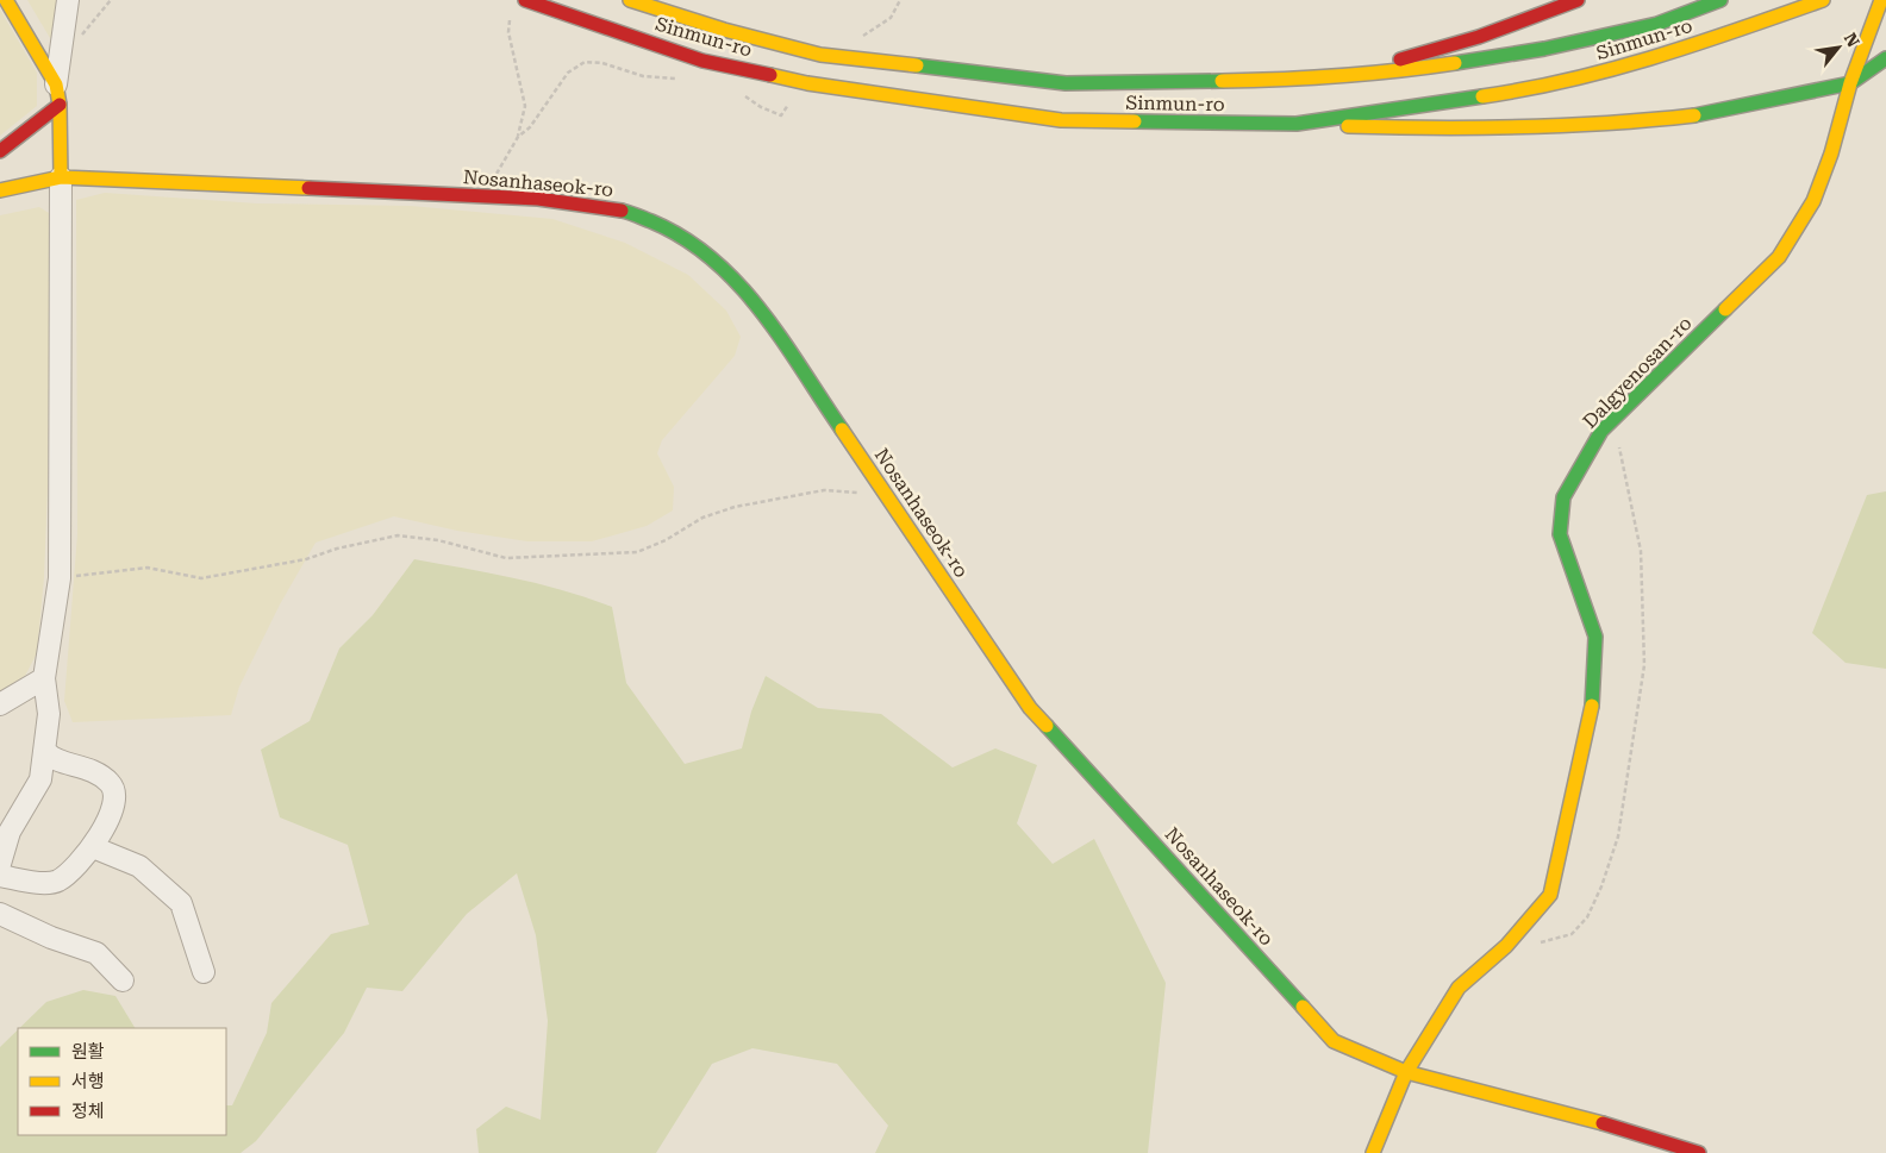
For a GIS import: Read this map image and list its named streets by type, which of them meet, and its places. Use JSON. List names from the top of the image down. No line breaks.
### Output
{"streets":{"street":["Sinmun-ro","Nosanhaseok-ro","Dalgyenosan-ro"]},"crossings":[["Nosanhaseok-ro","Dalgyenosan-ro"]],"legend":["원활","서행","정체"],"north":"top right"}
